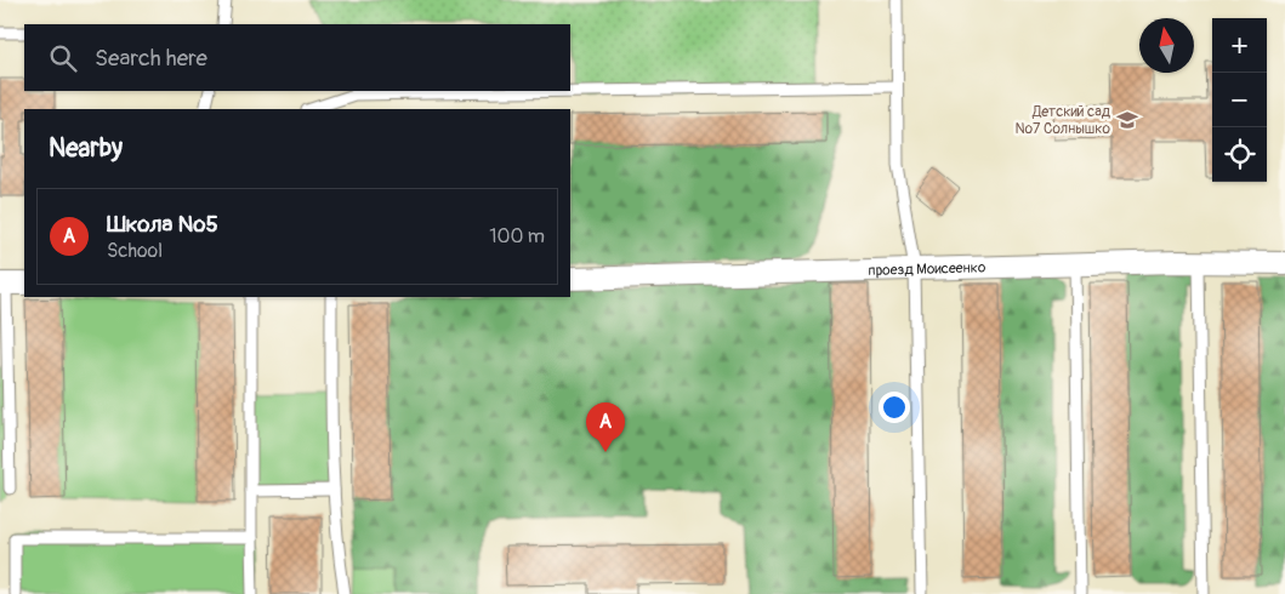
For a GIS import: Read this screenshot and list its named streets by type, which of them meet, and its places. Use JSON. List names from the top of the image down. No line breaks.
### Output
{"streets":{"street":["проезд Моисеенко"]},"places":{"school or university":["Детский сад №7 Солнышко"]},"north":"top","page":{"map_buttons":["+","−"],"search":"Search here","heading":"Nearby","list":[{"mark":"A","name":"Школа №5","note":"School","value":"100 m"}],"pins":"A"}}
